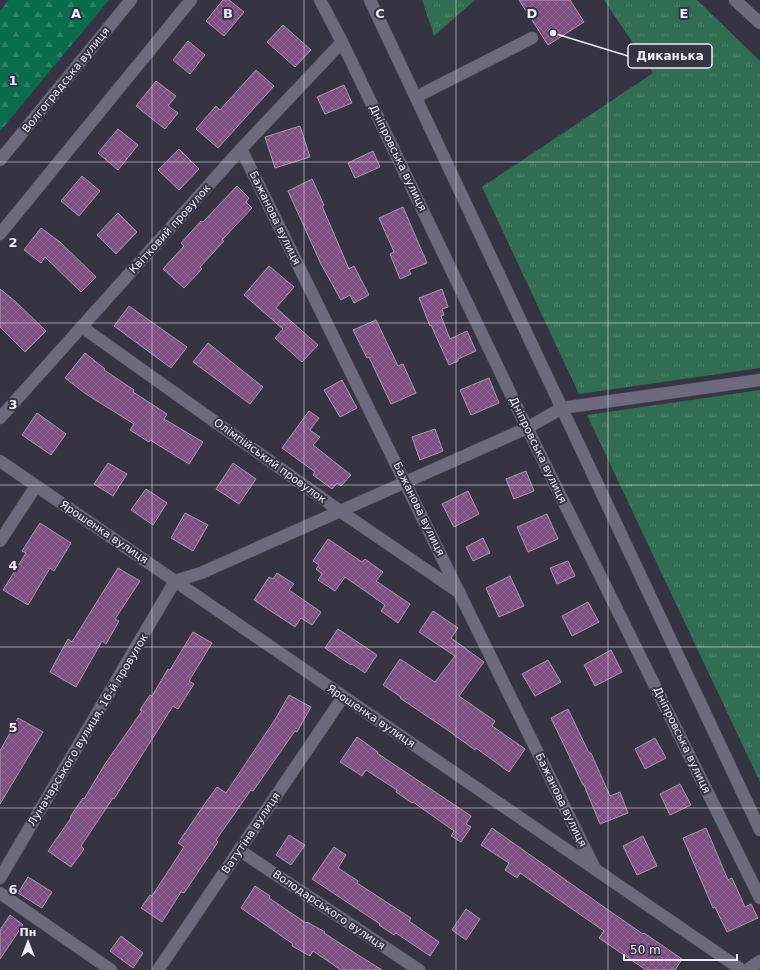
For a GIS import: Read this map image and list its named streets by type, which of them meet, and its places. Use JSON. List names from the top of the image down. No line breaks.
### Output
{"streets":{"street":["Волгоградська вулиця","Дніпровська вулиця","Бажанова вулиця","Квітковий провулок","Олімпійський провулок","Ярошенка вулиця","Луначарського вулиця, 16-й провулок","Ватутіна вулиця","Володарського вулиця"]},"crossings":[["Дніпровська вулиця","Квітковий провулок"],["Бажанова вулиця","Квітковий провулок"],["Бажанова вулиця","Олімпійський провулок"],["Бажанова вулиця","Ярошенка вулиця"],["Квітковий провулок","Олімпійський провулок"],["Ярошенка вулиця","Луначарського вулиця, 16-й провулок"],["Ярошенка вулиця","Ватутіна вулиця"],["Ватутіна вулиця","Володарського вулиця"]],"places":["Диканька"],"scale_bar":"50 m","north":"top","grid":{"columns":["A","B","C","D","E"],"rows":["1","2","3","4","5","6"]}}
